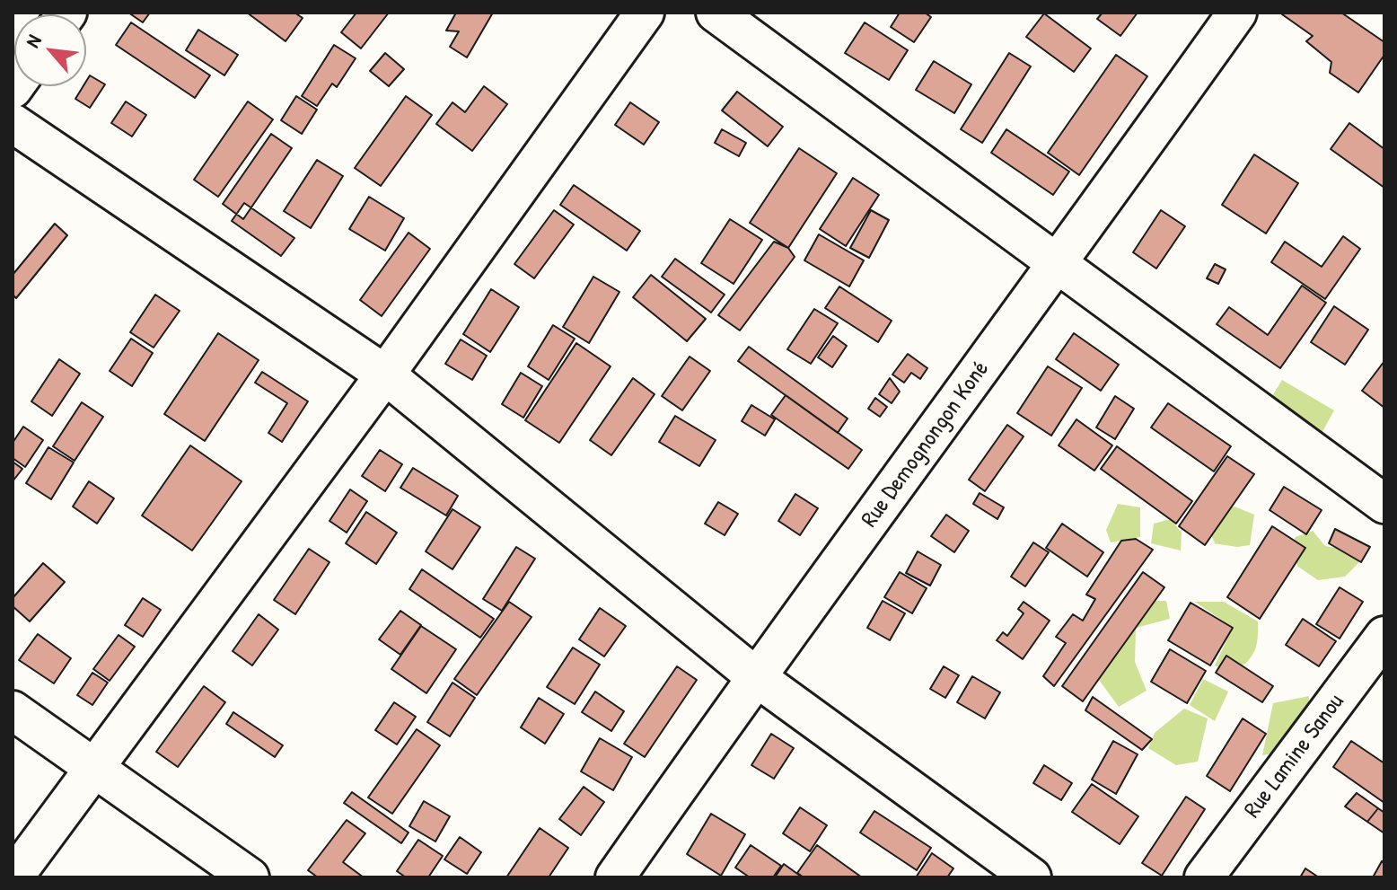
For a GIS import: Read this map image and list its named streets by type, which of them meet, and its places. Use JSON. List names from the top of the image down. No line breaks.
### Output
{"streets":{"street":["Rue Demognongon Koné","Rue Lamine Sanou"]},"north":"top left"}
